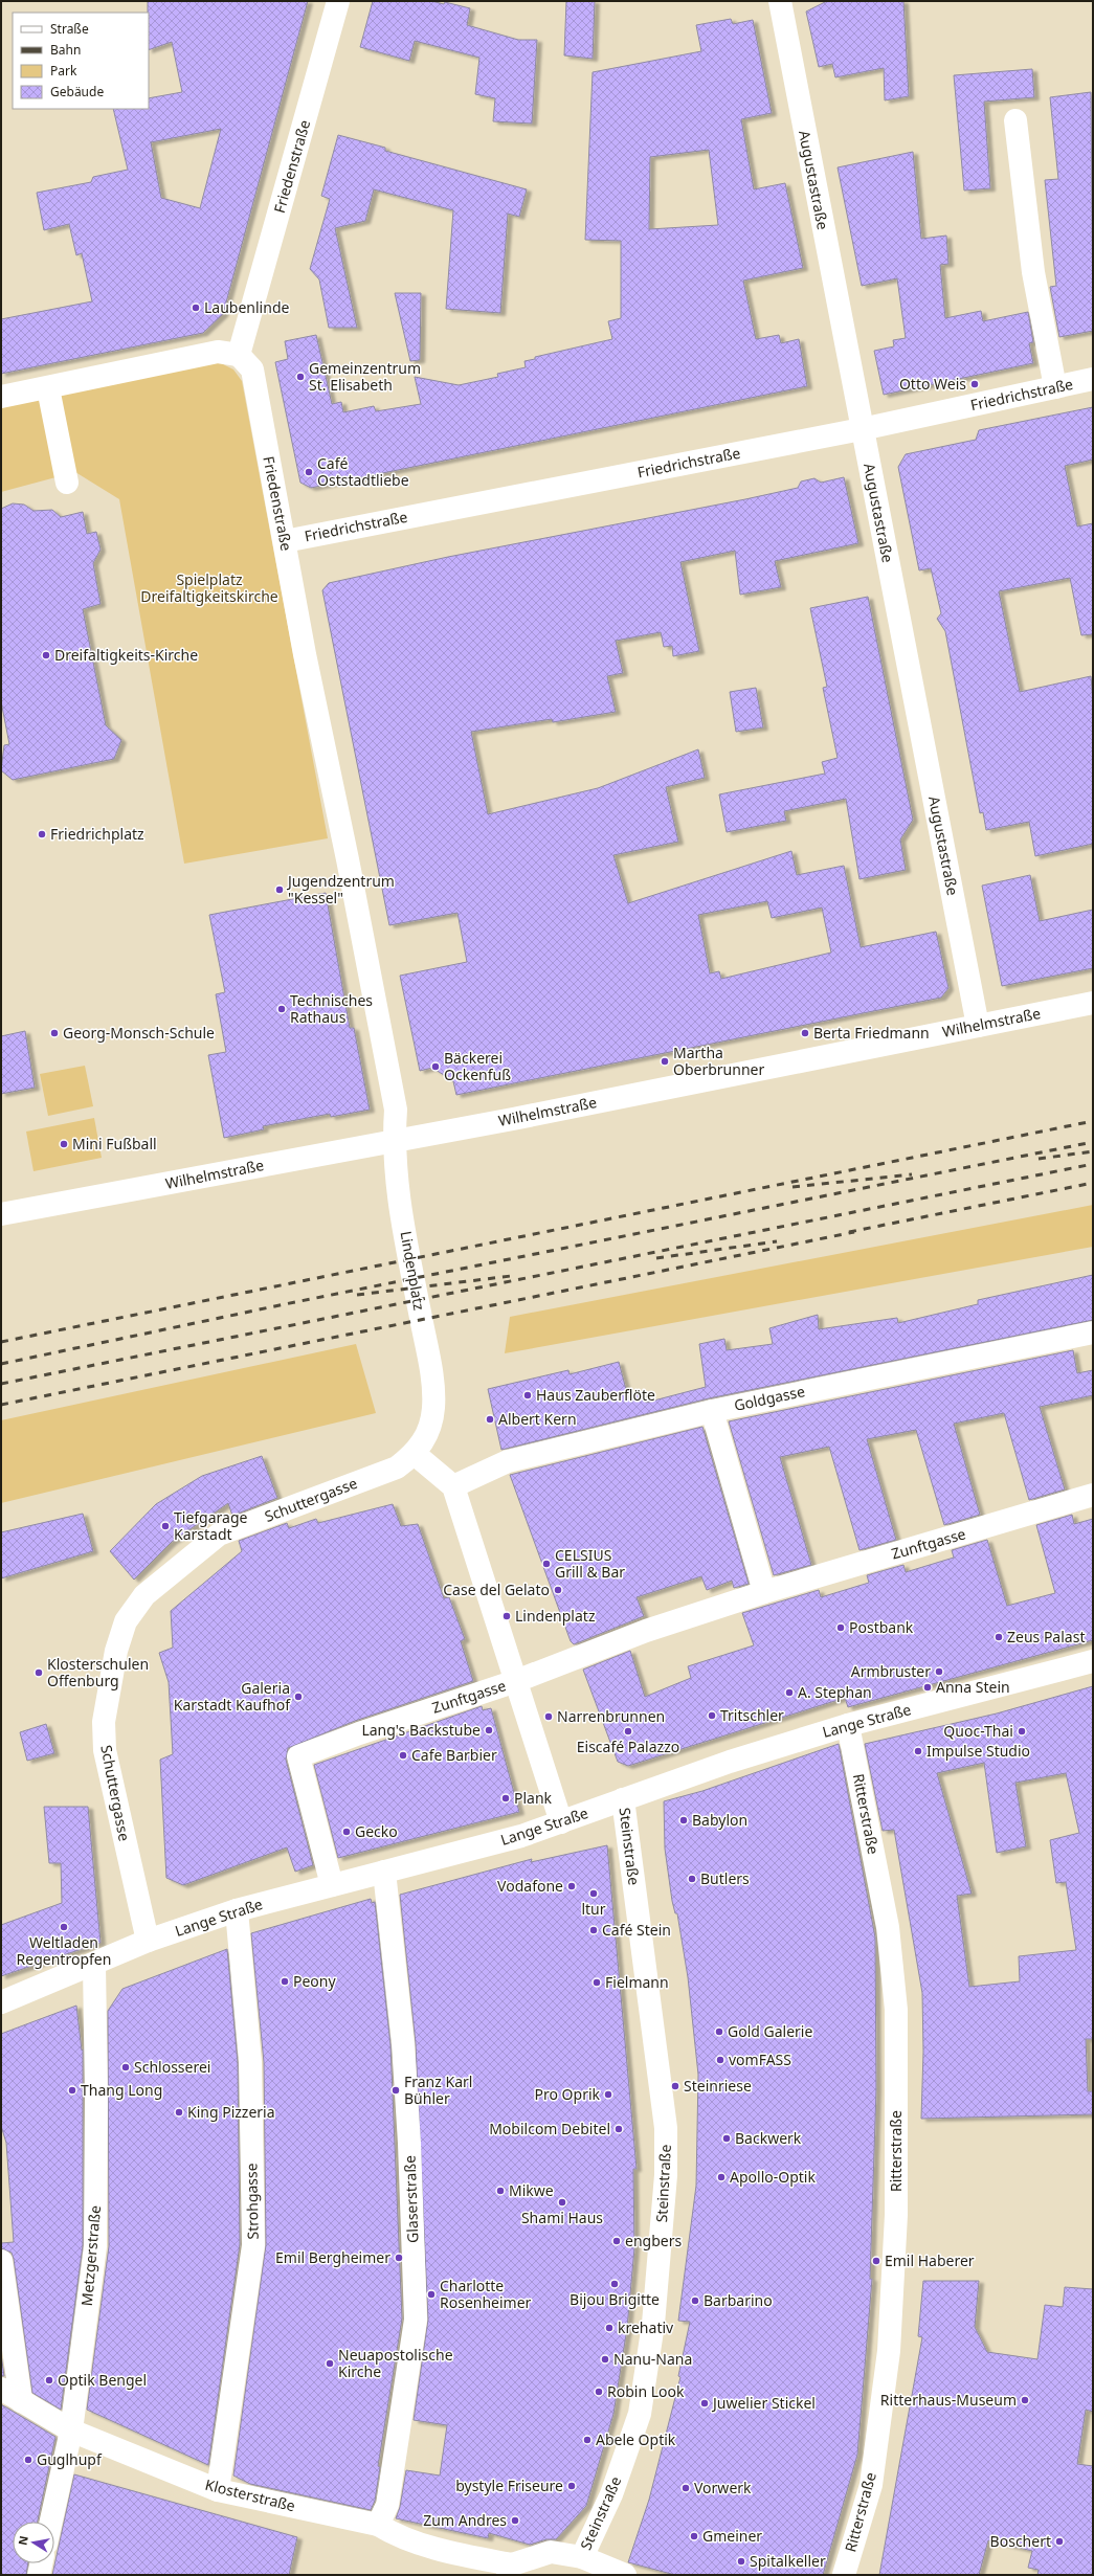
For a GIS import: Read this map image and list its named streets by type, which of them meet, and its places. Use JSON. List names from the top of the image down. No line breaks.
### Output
{"streets":{"street":["Friedenstraße","Augustastraße","Friedrichstraße","Wilhelmstraße","Lindenplatz","Goldgasse","Schuttergasse","Zunftgasse","Lange Straße","Ritterstraße","Steinstraße","Glaserstraße","Strohgasse","Metzgerstraße","Klosterstraße"]},"crossings":[["Friedenstraße","Friedrichstraße"],["Friedenstraße","Wilhelmstraße"],["Friedenstraße","Lindenplatz"],["Augustastraße","Friedrichstraße"],["Augustastraße","Wilhelmstraße"],["Lindenplatz","Schuttergasse"],["Schuttergasse","Lange Straße"],["Zunftgasse","Lange Straße"],["Lange Straße","Ritterstraße"],["Lange Straße","Steinstraße"],["Lange Straße","Glaserstraße"],["Lange Straße","Strohgasse"],["Lange Straße","Metzgerstraße"],["Glaserstraße","Klosterstraße"],["Strohgasse","Klosterstraße"],["Metzgerstraße","Klosterstraße"]],"parks":["Spielplatz Dreifaltigkeitskirche"],"places":["Laubenlinde","Gemeinzentrum St. Elisabeth","Otto Weis","Café Oststadtliebe","Dreifaltigkeits-Kirche","Friedrichplatz","Jugendzentrum \"Kessel\"","Technisches Rathaus","Georg-Monsch-Schule","Berta Friedmann","Martha Oberbrunner","Bäckerei Ockenfuß","Mini Fußball","Haus Zauberflöte","Albert Kern","Tiefgarage Karstadt","CELSIUS Grill & Bar","Case del Gelato","Lindenplatz","Postbank","Zeus Palast","Armbruster","Klosterschulen Offenburg","Anna Stein","A. Stephan","Galeria Karstadt Kaufhof","Tritschler","Narrenbrunnen","Lang's Backstube","Eiscafé Palazzo","Quoc-Thai","Impulse Studio","Cafe Barbier","Plank","Babylon","Gecko","Butlers","Vodafone","ltur","Weltladen Regentropfen","Café Stein","Peony","Fielmann","Gold Galerie","vomFASS","Schlosserei","Steinriese","Thang Long","Franz Karl Bühler","Pro Oprik","King Pizzeria","Mobilcom Debitel","Backwerk","Apollo-Optik","Mikwe","Shami Haus","engbers","Emil Bergheimer","Emil Haberer","Bijou Brigitte","Charlotte Rosenheimer","Barbarino","krehativ","Nanu-Nana","Neuapostolische Kirche","Optik Bengel","Robin Look","Ritterhaus-Museum","Juwelier Stickel","Abele Optik","Guglhupf","bystyle Friseure","Vorwerk","Zum Andres","Gmeiner","Boschert","Spitalkeller"],"legend":["Straße","Bahn","Park","Gebäude"],"north":"left"}
